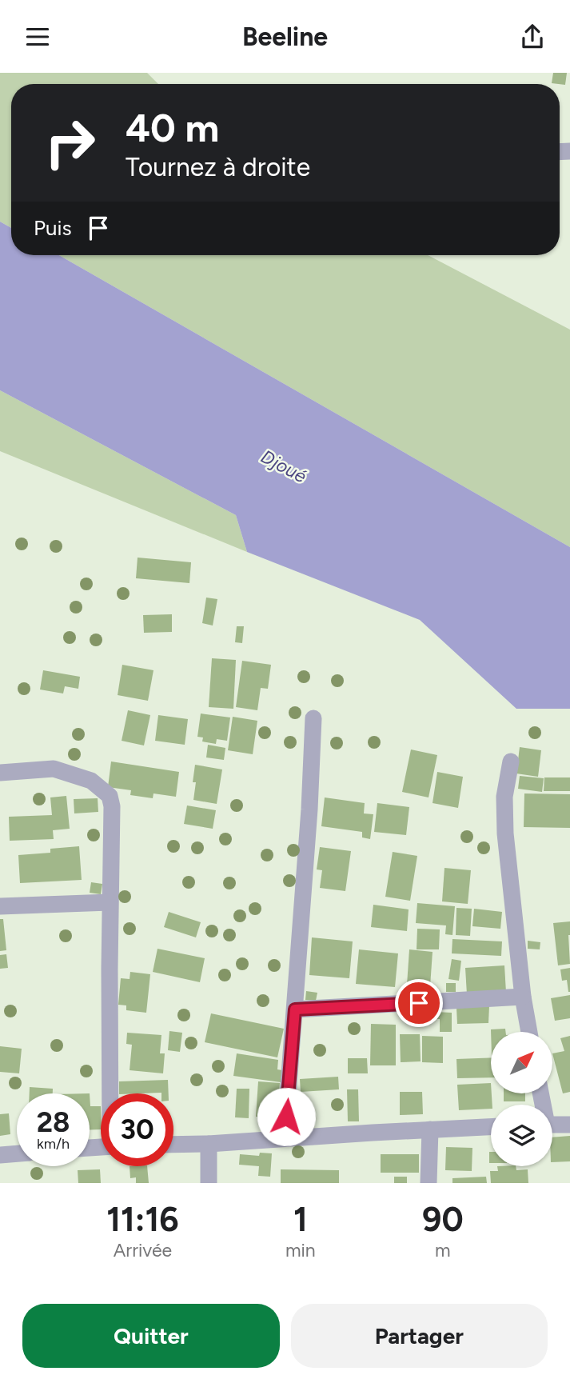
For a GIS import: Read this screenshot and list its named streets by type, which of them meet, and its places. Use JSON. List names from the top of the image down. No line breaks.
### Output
{"water":["Djoué"],"north":"top right","page":{"header":"Beeline","turn":["40 m","Tournez à droite"],"then":"Puis","speed":"28 km/h","limit":"30","eta":["11:16","Arrivée","1","min","90","m"],"buttons":["Quitter","Partager"]}}
